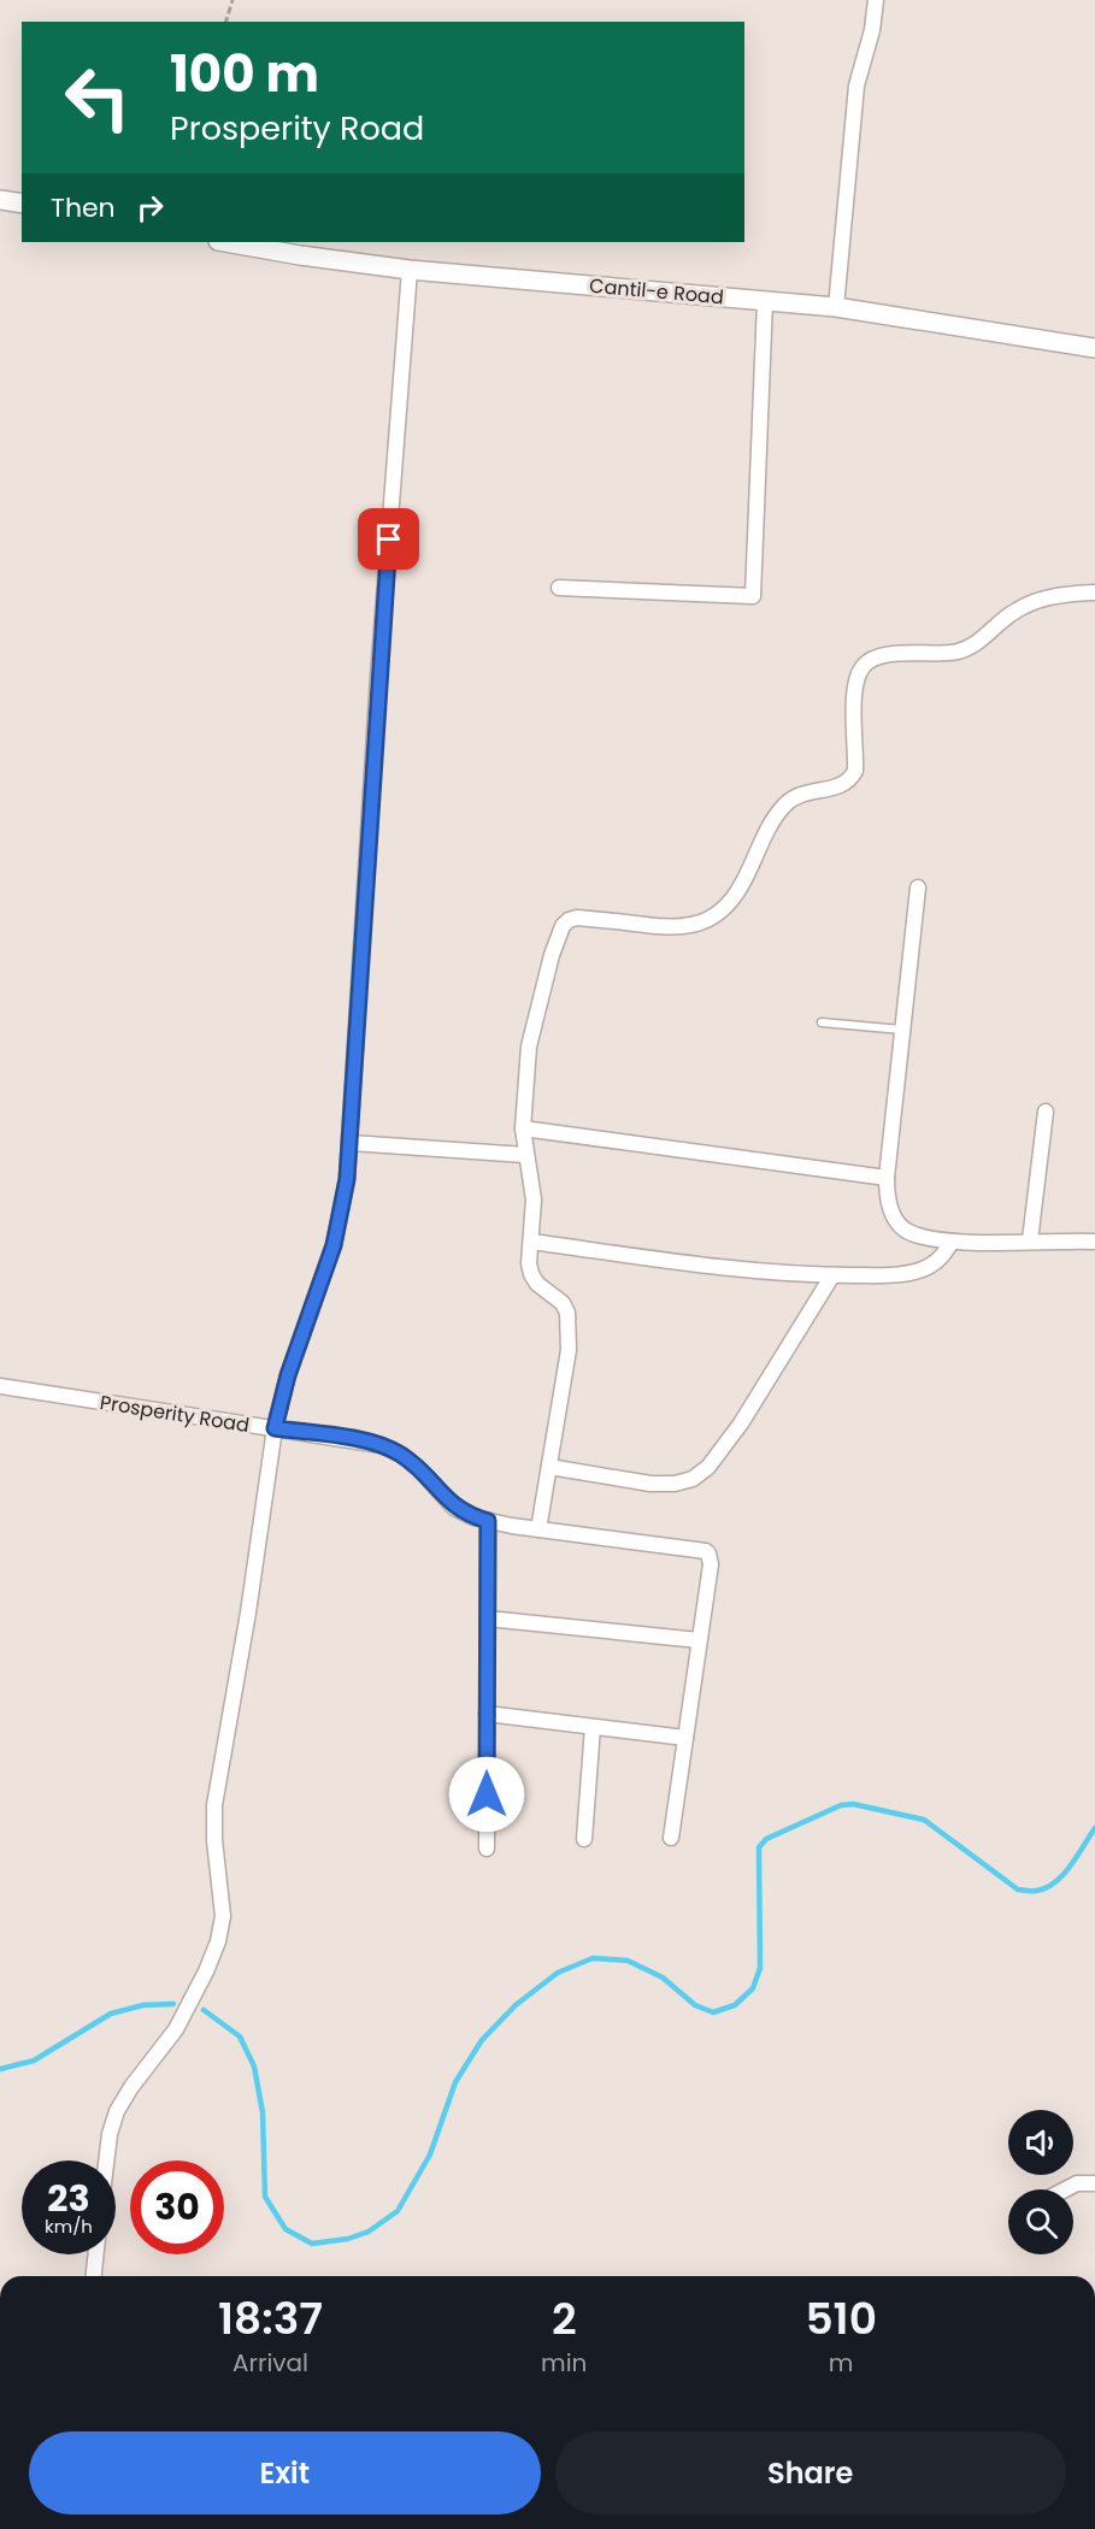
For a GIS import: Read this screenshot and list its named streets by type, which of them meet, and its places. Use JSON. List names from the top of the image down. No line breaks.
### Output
{"streets":{"street":["Cantil-e Road","Prosperity Road"]},"page":{"turn":["100 m","Prosperity Road"],"then":"Then","speed":"23 km/h","limit":"30","eta":["18:37","Arrival","2","min","510","m"],"buttons":["Exit","Share"]}}
